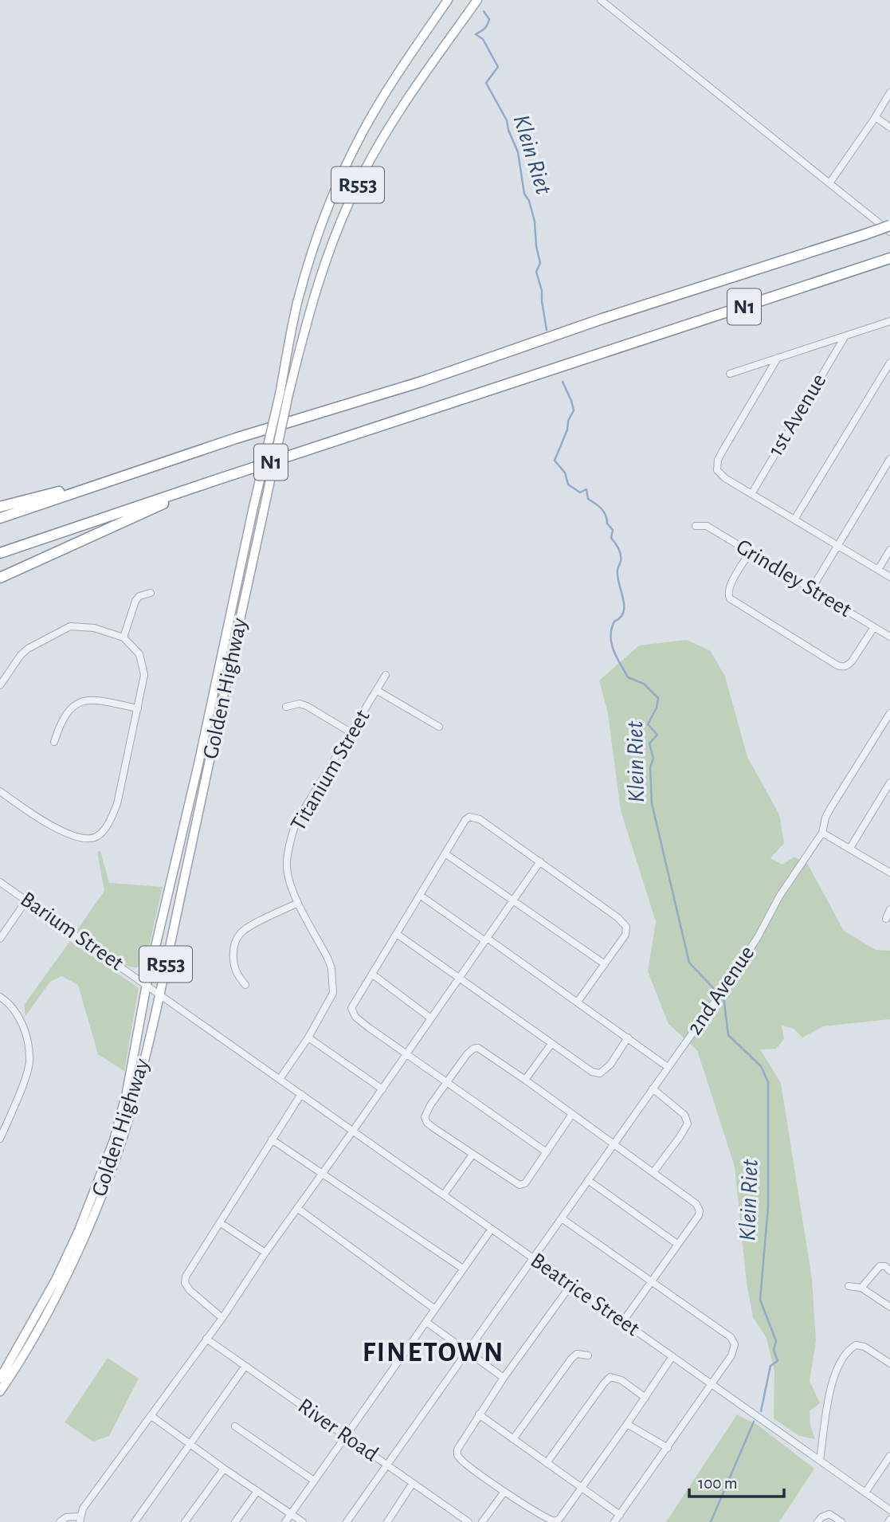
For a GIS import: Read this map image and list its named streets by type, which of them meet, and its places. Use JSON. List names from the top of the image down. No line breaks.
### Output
{"streets":{"highway":["N1"],"main road":["R553","Golden Highway"],"street":["1st Avenue","Grindley Street","Titanium Street","Barium Street","2nd Avenue","Beatrice Street","River Road"]},"crossings":[["Golden Highway","Barium Street"],["Titanium Street","Barium Street"],["Titanium Street","Beatrice Street"],["Barium Street","Beatrice Street"],["2nd Avenue","Beatrice Street"],["2nd Avenue","River Road"]],"districts":["FINETOWN"],"water":["Klein Riet"],"scale_bar":"100 m"}
